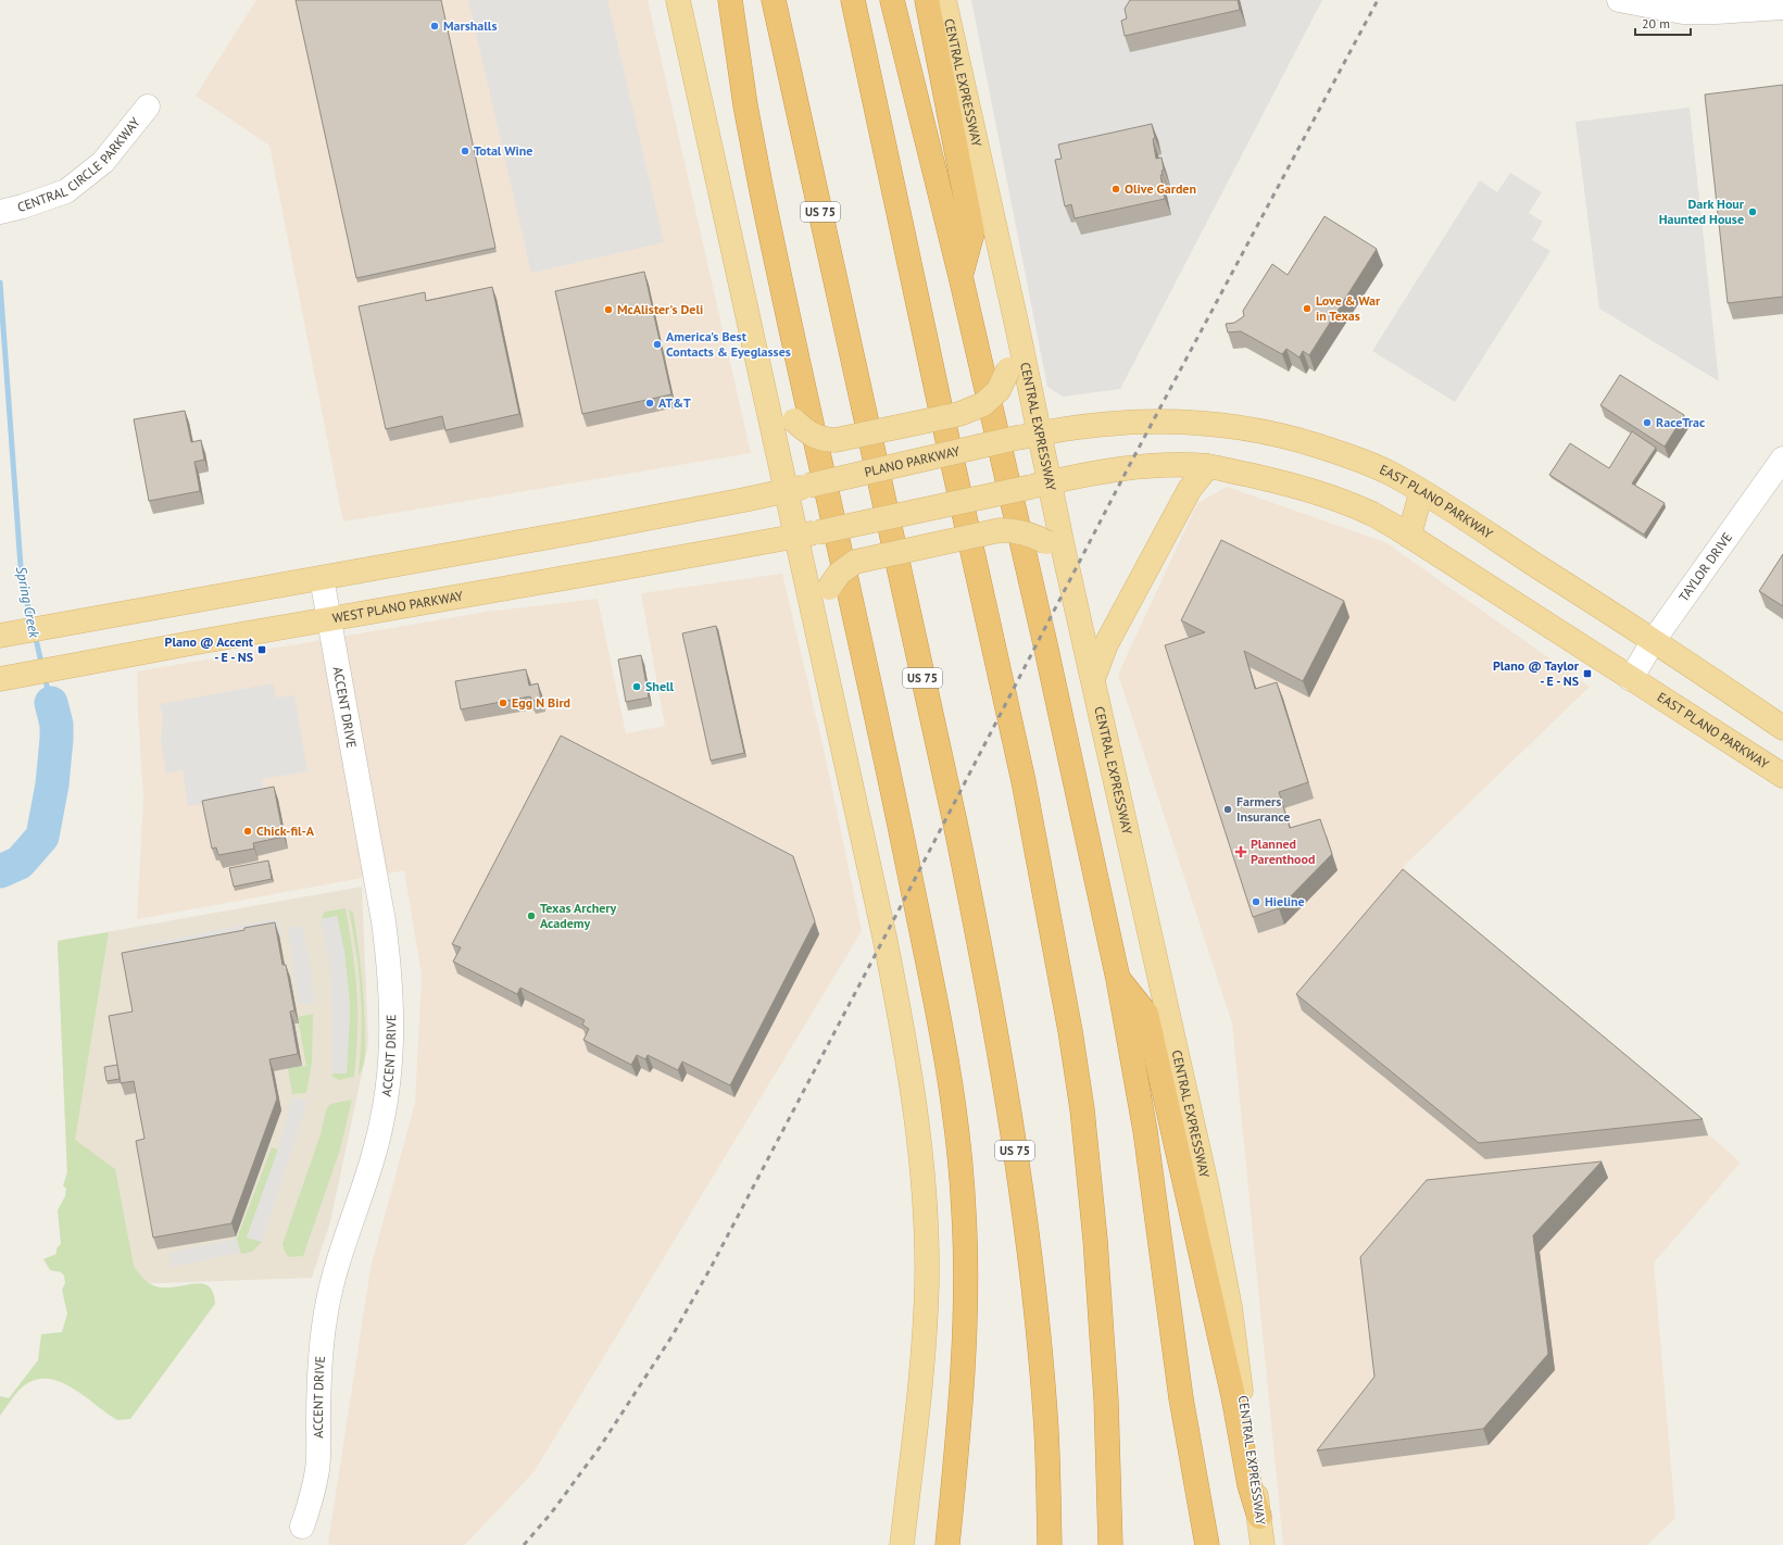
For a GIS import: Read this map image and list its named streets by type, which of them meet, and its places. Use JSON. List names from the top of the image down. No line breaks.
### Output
{"streets":{"highway":["US 75"],"main road":["CENTRAL EXPRESSWAY","PLANO PARKWAY","EAST PLANO PARKWAY","WEST PLANO PARKWAY"],"street":["CENTRAL CIRCLE PARKWAY","TAYLOR DRIVE","ACCENT DRIVE"]},"crossings":[["CENTRAL EXPRESSWAY","PLANO PARKWAY"],["CENTRAL EXPRESSWAY","EAST PLANO PARKWAY"],["PLANO PARKWAY","EAST PLANO PARKWAY"],["EAST PLANO PARKWAY","TAYLOR DRIVE"],["WEST PLANO PARKWAY","ACCENT DRIVE"]],"water":["Spring Creek"],"places":{"other":["Marshalls","Total Wine","Olive Garden","Dark Hour Haunted House","Love & War in Texas","McAlister's Deli","America's Best Contacts & Eyeglasses","AT&T","RaceTrac","Shell","Egg N Bird","Farmers Insurance","Chick-fil-A","Hieline","Texas Archery Academy"],"transit":["Plano @ Accent - E - NS","Plano @ Taylor - E - NS"],"health":["Planned Parenthood"]},"scale_bar":"20 m"}
